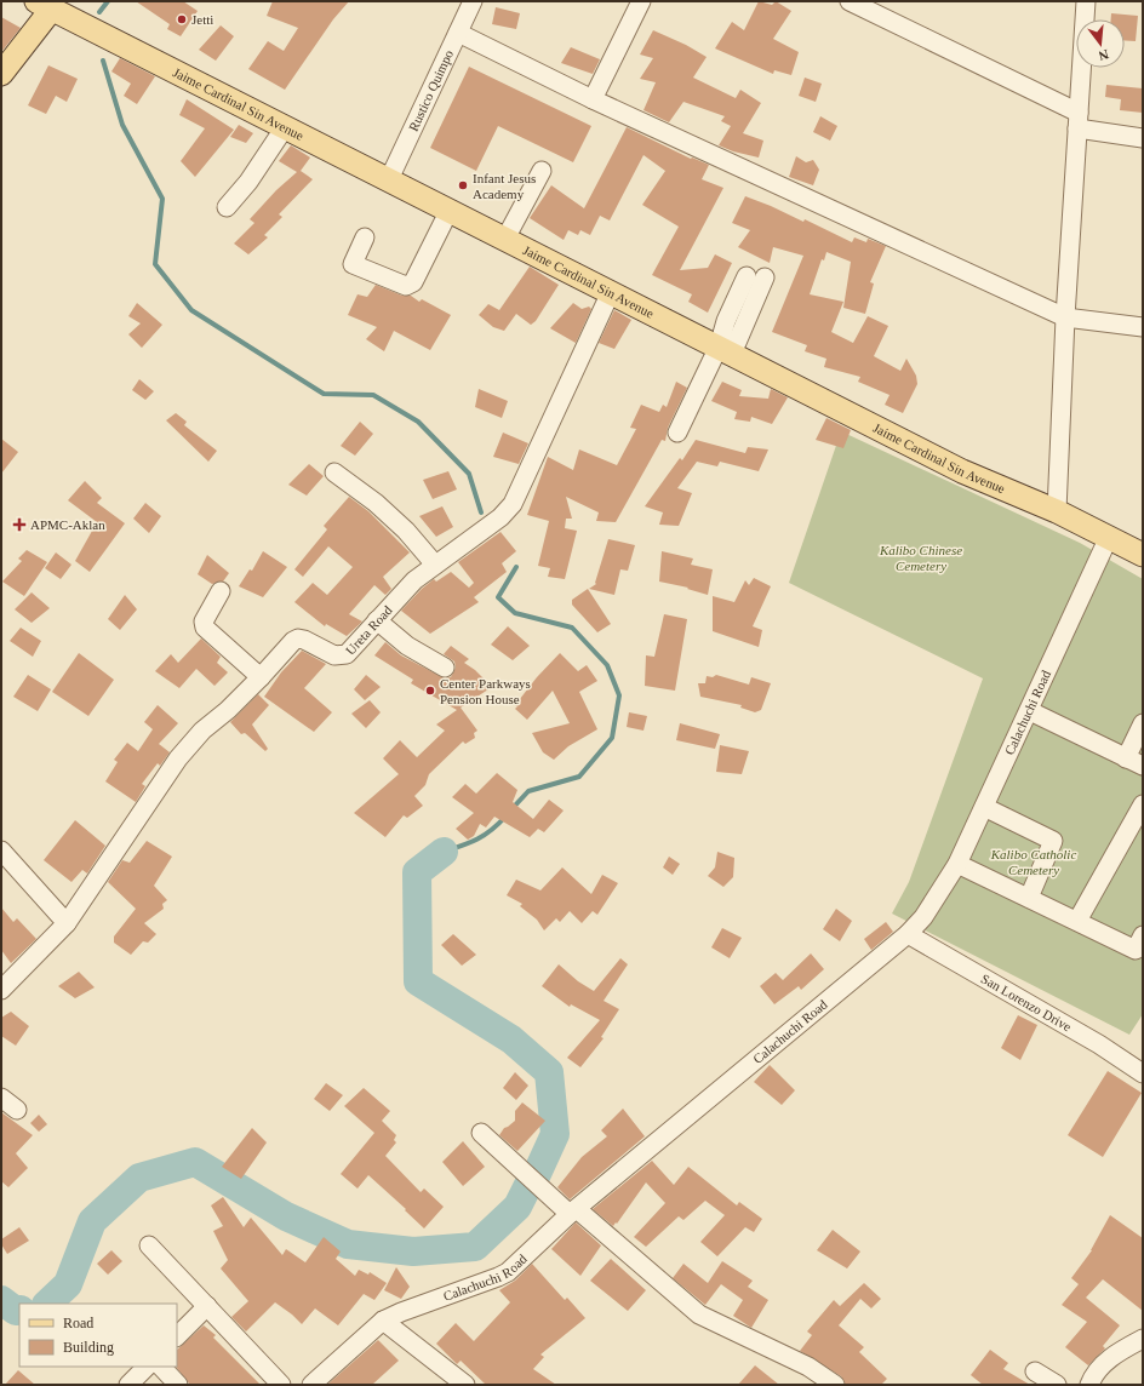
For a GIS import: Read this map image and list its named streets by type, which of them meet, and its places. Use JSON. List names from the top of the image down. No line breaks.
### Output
{"streets":{"main road":["Jaime Cardinal Sin Avenue"],"street":["Rustico Quimpo","Ureta Road","Calachuchi Road","San Lorenzo Drive"]},"crossings":[["Rustico Quimpo","Jaime Cardinal Sin Avenue"],["Jaime Cardinal Sin Avenue","Ureta Road"],["Jaime Cardinal Sin Avenue","Calachuchi Road"],["Calachuchi Road","San Lorenzo Drive"]],"parks":["Kalibo Chinese Cemetery","Kalibo Catholic Cemetery"],"places":{"other":["Jetti","Infant Jesus Academy","Center Parkways Pension House"],"health":["APMC-Aklan"]},"legend":["Road","Building"],"north":"bottom"}
